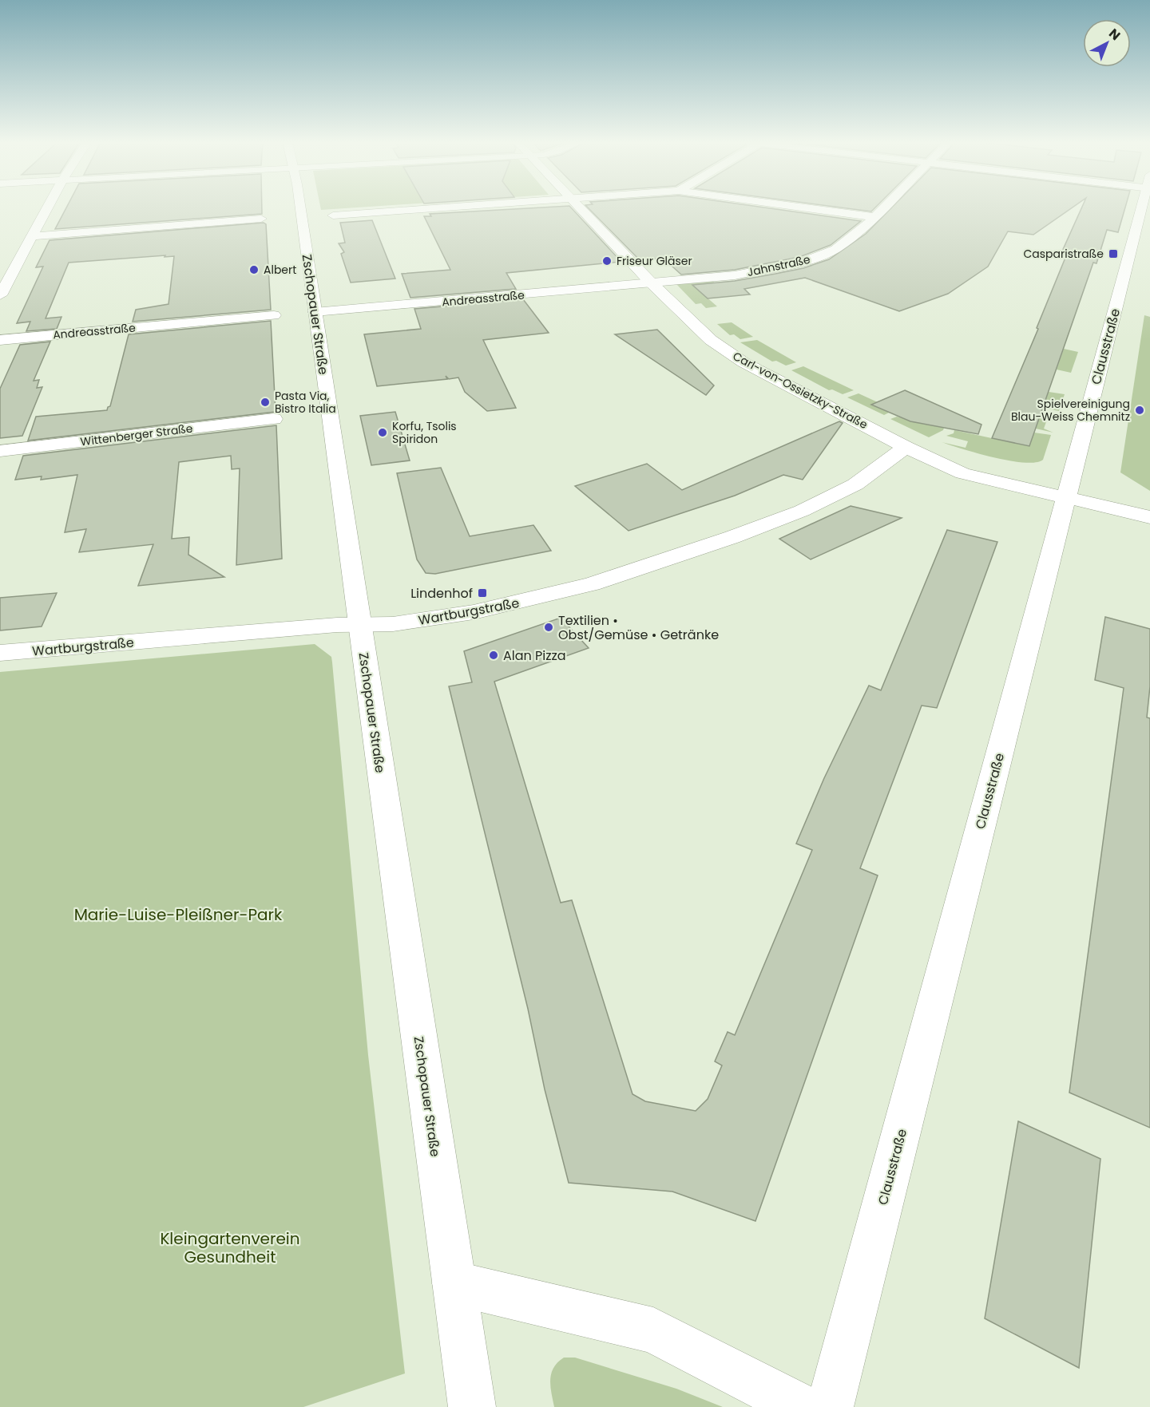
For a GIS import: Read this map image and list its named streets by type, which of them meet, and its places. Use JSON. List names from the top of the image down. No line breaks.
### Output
{"streets":{"street":["Jahnstraße","Andreasstraße","Zschopauer Straße","Clausstraße","Carl-von-Ossietzky-Straße","Wittenberger Straße","Wartburgstraße"]},"crossings":[["Jahnstraße","Andreasstraße"],["Jahnstraße","Carl-von-Ossietzky-Straße"],["Andreasstraße","Zschopauer Straße"],["Andreasstraße","Carl-von-Ossietzky-Straße"],["Zschopauer Straße","Wartburgstraße"],["Clausstraße","Carl-von-Ossietzky-Straße"],["Carl-von-Ossietzky-Straße","Wartburgstraße"]],"parks":["Marie-Luise-Pleißner-Park","Kleingartenverein Gesundheit"],"places":{"transit":["Casparistraße","Lindenhof"],"other":["Friseur Gläser","Albert","Pasta Via, Bistro Italia","Spielvereinigung Blau-Weiss Chemnitz","Korfu, Tsolis Spiridon","Textilien • Obst/Gemüse • Getränke","Alan Pizza"]},"north":"top right"}
